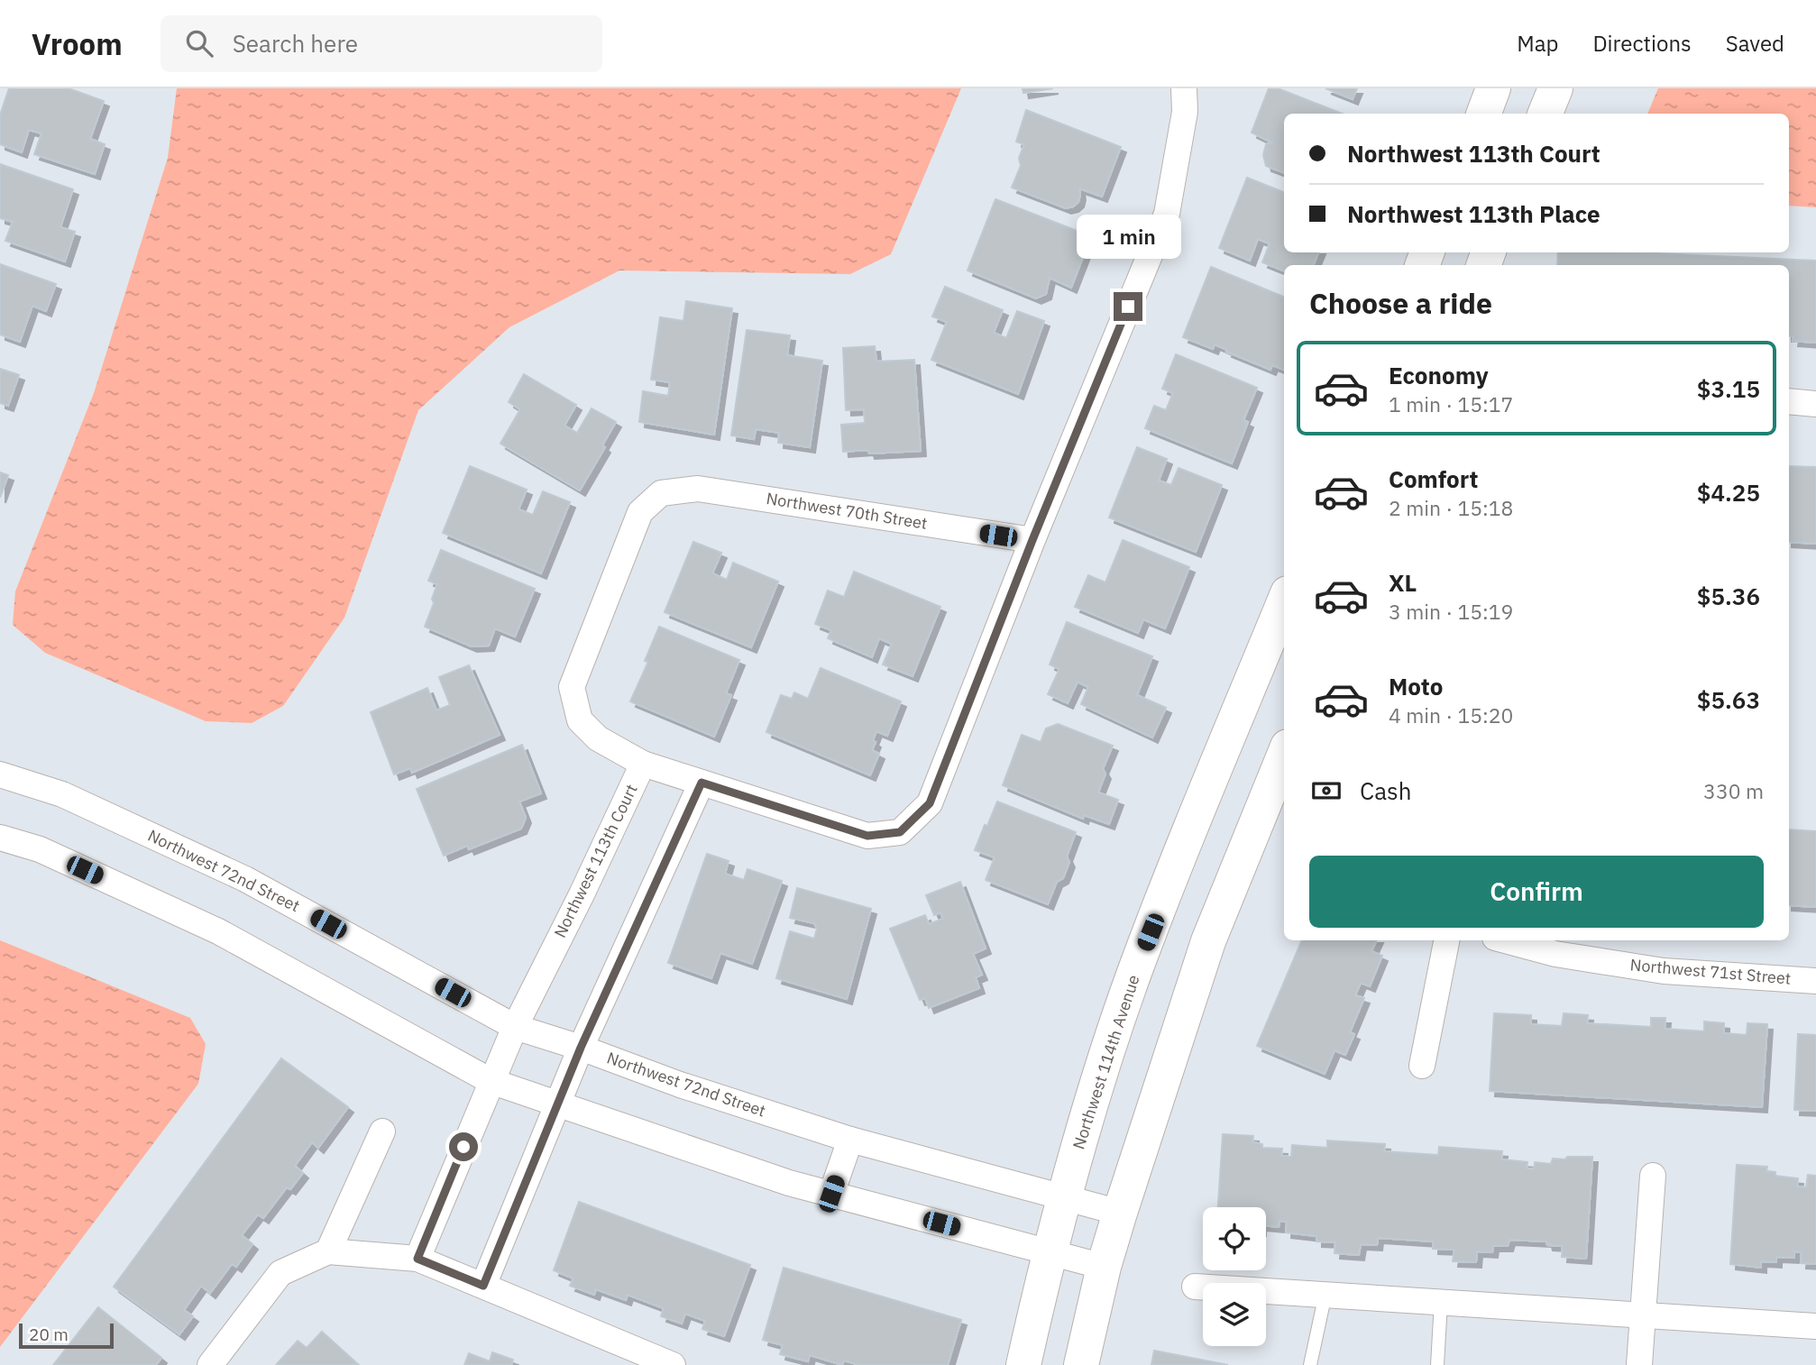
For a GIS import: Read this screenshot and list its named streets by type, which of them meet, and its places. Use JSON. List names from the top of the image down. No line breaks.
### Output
{"streets":{"street":["Northwest 70th Street","Northwest 113th Court","Northwest 72nd Street","Northwest 71st Street","Northwest 114th Avenue"]},"crossings":[["Northwest 70th Street","Northwest 113th Court"],["Northwest 113th Court","Northwest 72nd Street"],["Northwest 72nd Street","Northwest 114th Avenue"]],"scale_bar":"20 m","page":{"header":"Vroom","search":"Search here","nav":["Map","Directions","Saved"],"banner":["Northwest 113th Court","Northwest 113th Place"],"bubble":"1 min","heading":"Choose a ride","list":[{"name":"Economy","note":"1 min · 15:17","value":"$3.15"},{"name":"Comfort","note":"2 min · 15:18","value":"$4.25"},{"name":"XL","note":"3 min · 15:19","value":"$5.36"},{"name":"Moto","note":"4 min · 15:20","value":"$5.63"}],"pay":["Cash","330 m"],"buttons":"Confirm","scale":"20 m"}}
